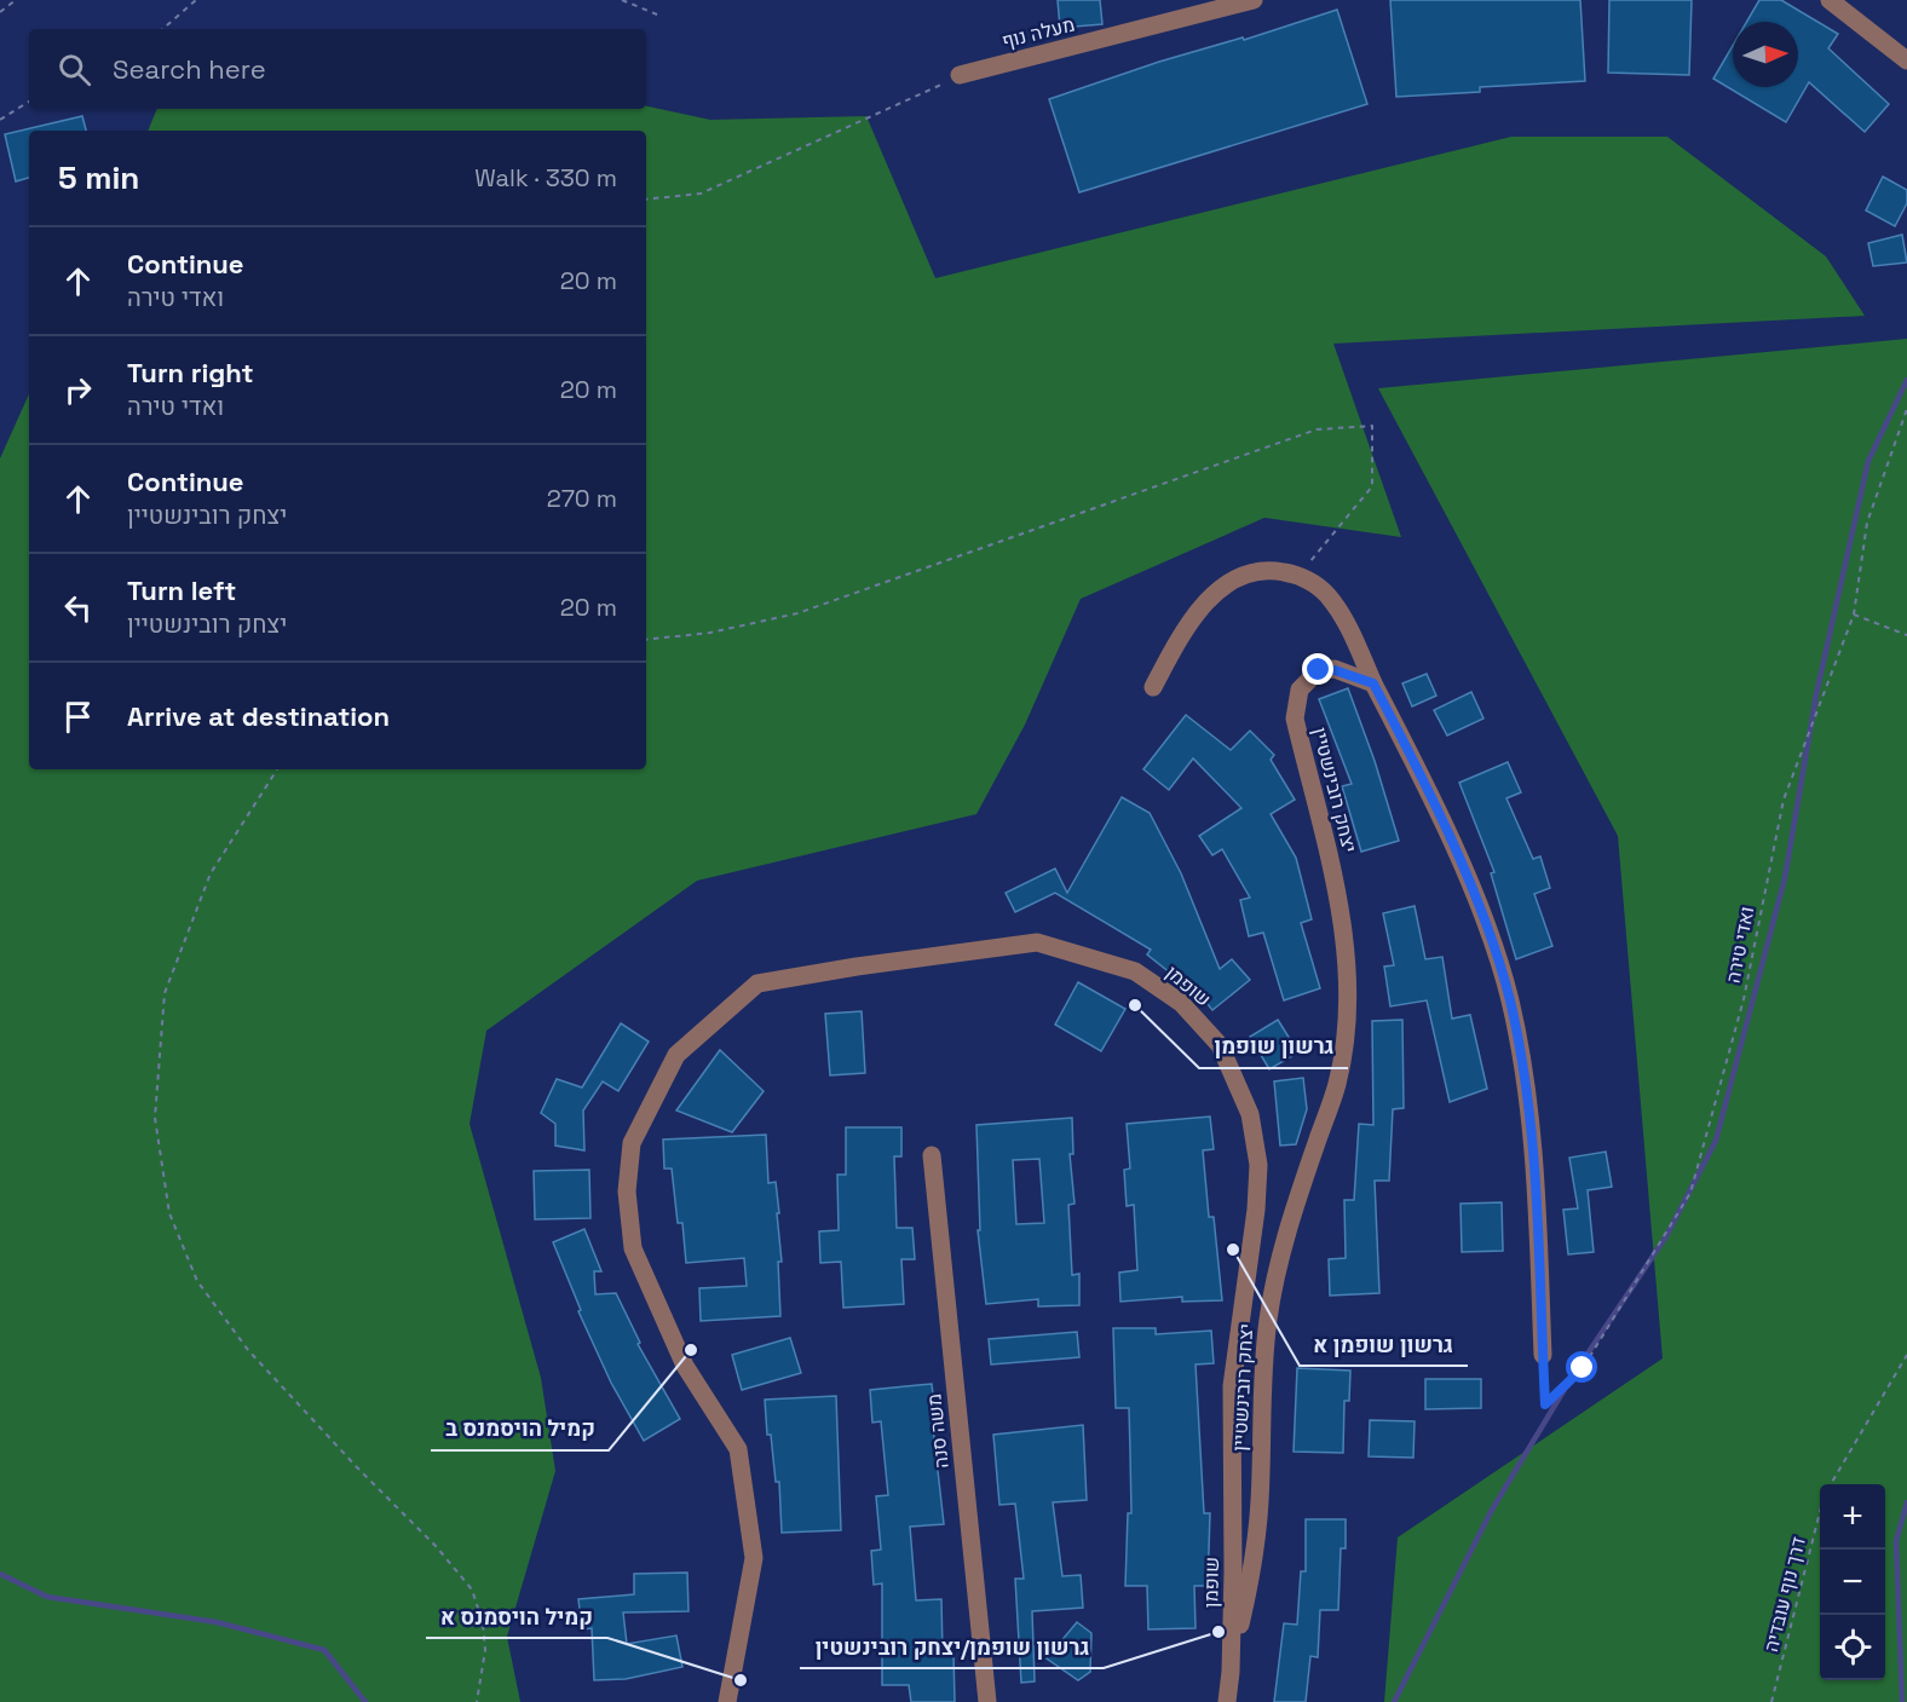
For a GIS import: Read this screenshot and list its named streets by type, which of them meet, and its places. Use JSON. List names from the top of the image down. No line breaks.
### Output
{"streets":{"street":["מעלה נוף","יצחק רובינשטיין","שופמן","משה סנה"],"path":["ואדי טירה","דרך נוף עובדיה"]},"crossings":[["יצחק רובינשטיין","שופמן"]],"places":["גרשון שופמן","גרשון שופמן א","קמיל הויסמנס ב","גרשון שופמן/יצחק רובינשטין","קמיל הויסמנס א"],"north":"right","page":{"search":"Search here","heading":["5 min","Walk · 330 m"],"list":[["Continue","ואדי טירה","20 m"],["Turn right","ואדי טירה","20 m"],["Continue","יצחק רובינשטיין","270 m"],["Turn left","יצחק רובינשטיין","20 m"],"Arrive at destination"],"map_buttons":["+","−"]}}
